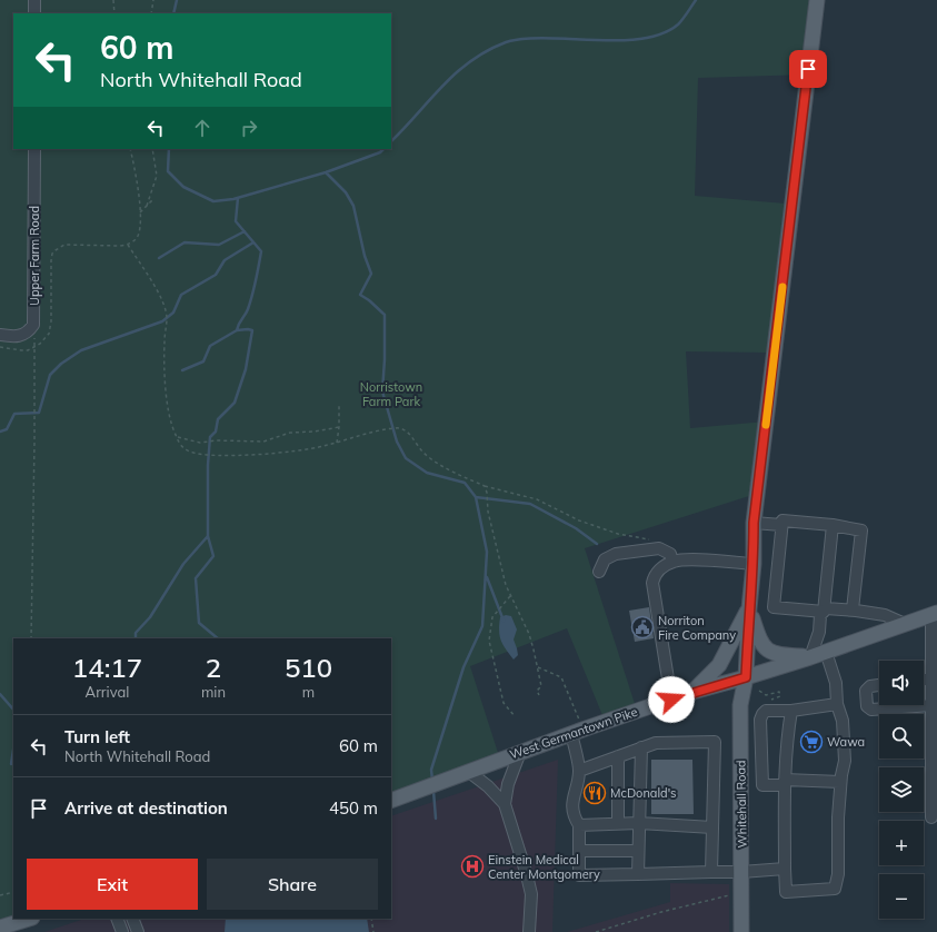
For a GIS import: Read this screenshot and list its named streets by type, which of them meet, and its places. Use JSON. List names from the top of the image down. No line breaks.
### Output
{"streets":{"main road":["West Germantown Pike","Whitehall Road"],"street":["Upper Farm Road"]},"crossings":[["West Germantown Pike","Whitehall Road"]],"parks":["Norristown Farm Park"],"places":{"public building":["Norriton Fire Company"],"supermarket":["Wawa"],"restaurant":["McDonald's"],"hospital":["Einstein Medical Center Montgomery"]},"page":{"turn":["60 m","North Whitehall Road"],"eta":["14:17","Arrival","2","min","510","m"],"map_buttons":["+","−"],"list":[{"name":"Turn left","note":"North Whitehall Road","value":"60 m"},{"name":"Arrive at destination","value":"450 m"}],"buttons":["Exit","Share"]}}
